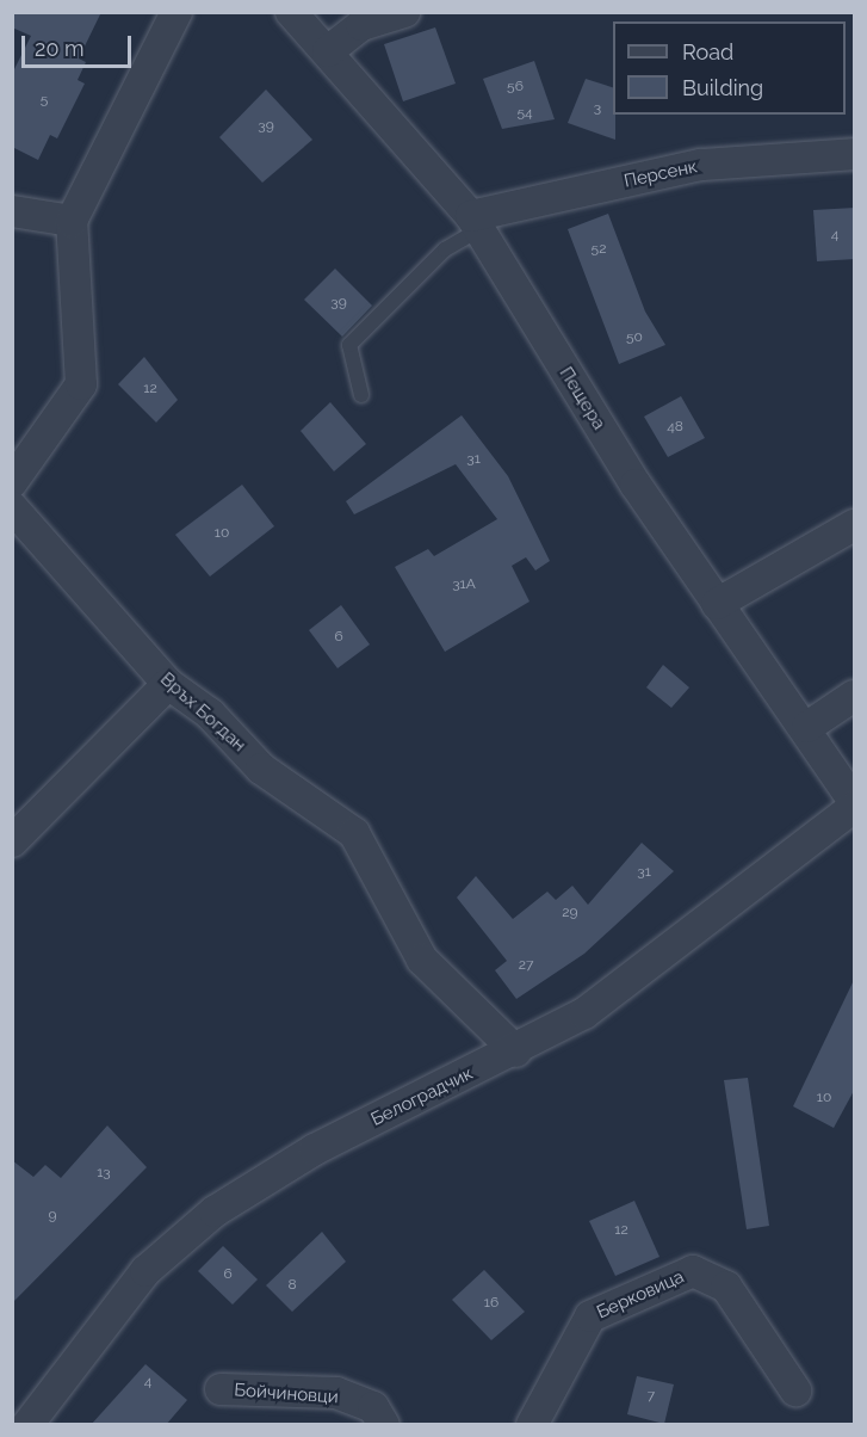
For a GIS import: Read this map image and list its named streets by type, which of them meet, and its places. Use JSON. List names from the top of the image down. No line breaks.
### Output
{"streets":{"street":["Персенк","Пещера","Връх Богдан","Белоградчик","Берковица","Бойчиновци"]},"crossings":[["Персенк","Пещера"],["Връх Богдан","Белоградчик"]],"house_numbers":["56","5","3","54","39","4","52","39","50","12","48","31","10","31А","6","31","29","27","10","13","9","12","6","8","16","4","7"],"legend":["Road","Building"],"scale_bar":"20 m"}
